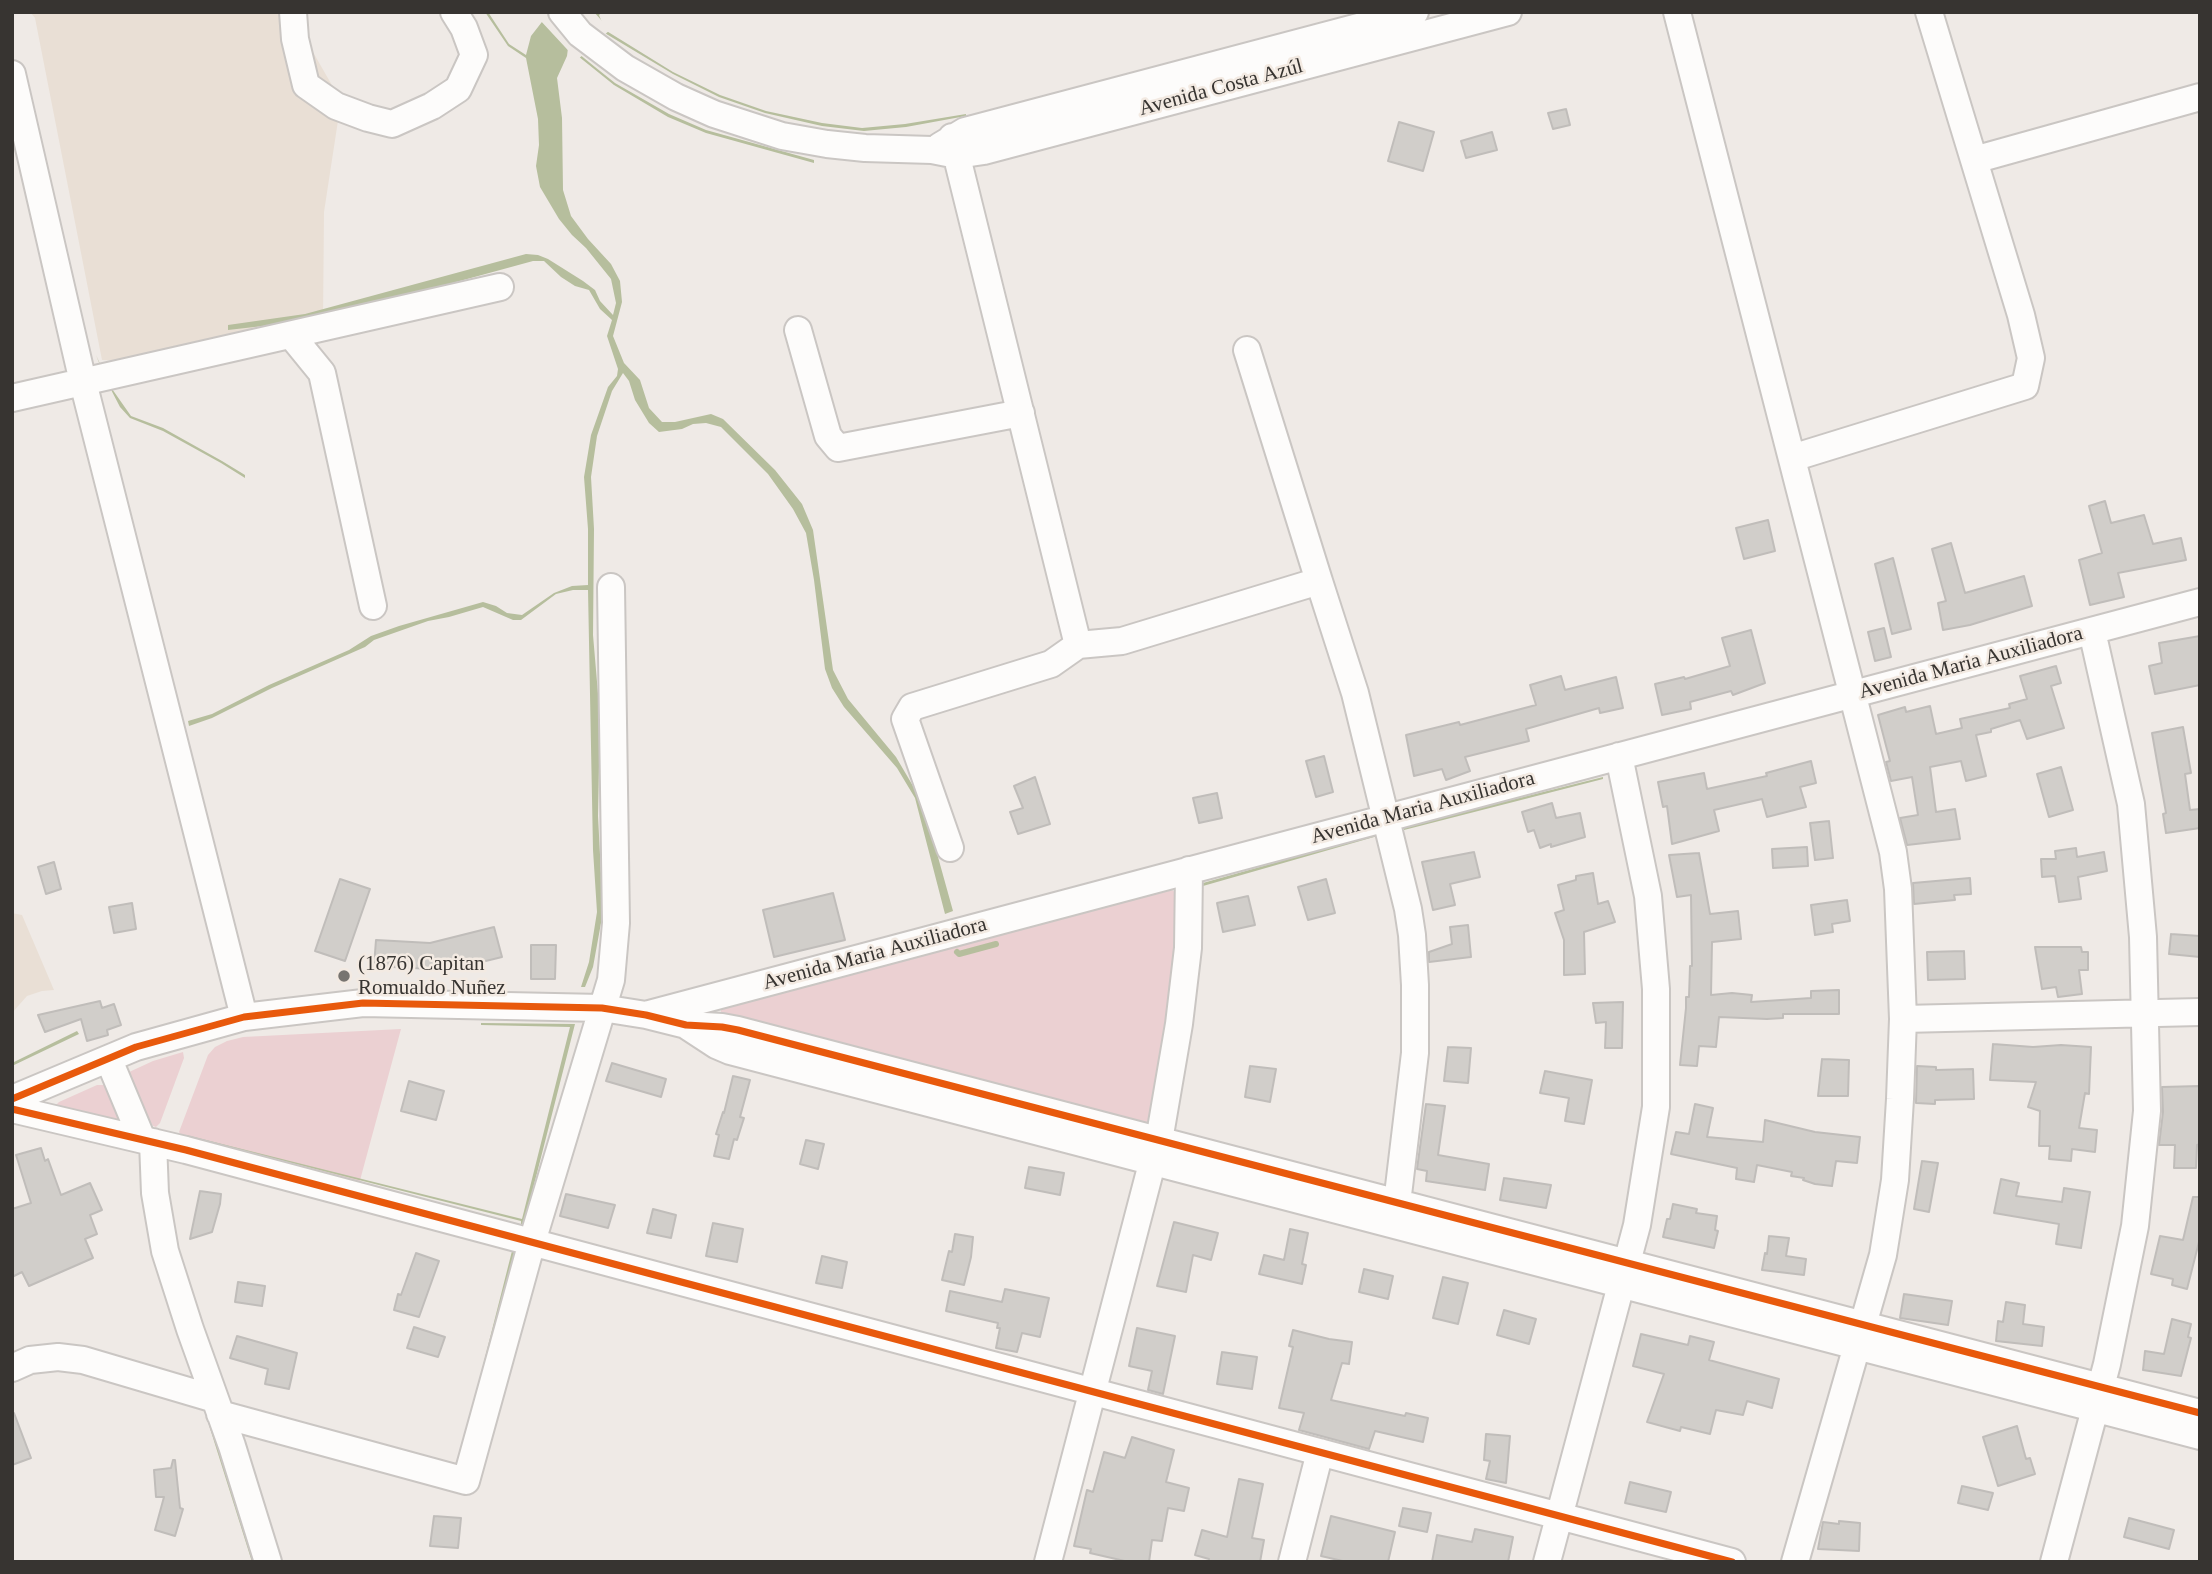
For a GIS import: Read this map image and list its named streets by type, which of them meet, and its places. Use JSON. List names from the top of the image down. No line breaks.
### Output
{"streets":{"street":["Avenida Costa Azúl","Avenida Maria Auxiliadora"]},"places":["(1876) Capitan Romualdo Nuñez"]}
